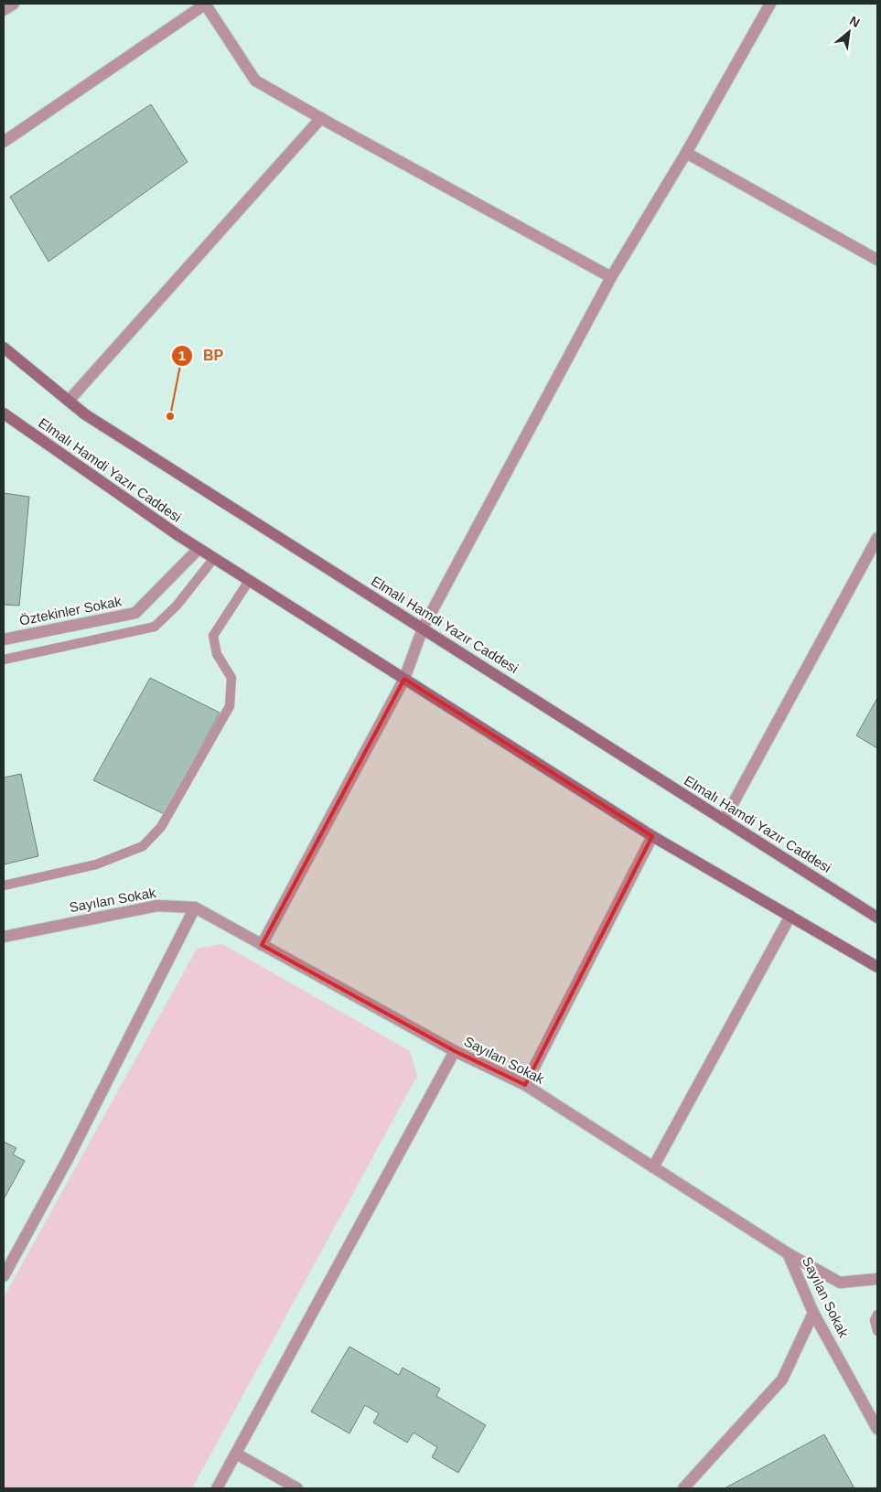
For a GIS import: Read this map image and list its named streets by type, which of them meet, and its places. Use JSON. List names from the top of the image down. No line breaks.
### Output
{"streets":{"main road":["Elmalı Hamdi Yazır Caddesi"],"street":["Öztekinler Sokak","Sayılan Sokak"]},"crossings":[["Elmalı Hamdi Yazır Caddesi","Öztekinler Sokak"]],"places":["BP"],"north":"top right"}
